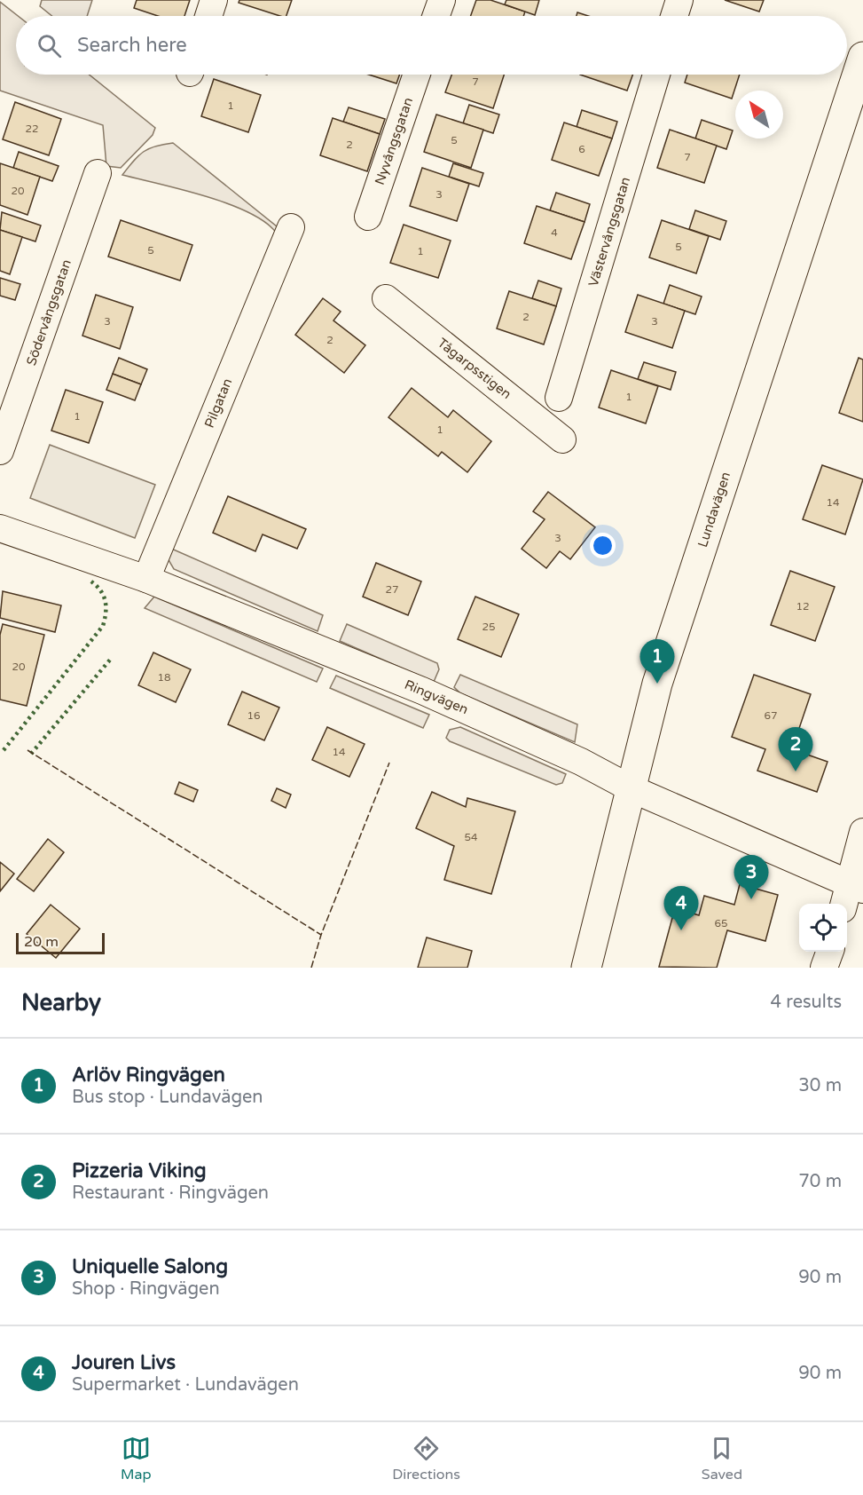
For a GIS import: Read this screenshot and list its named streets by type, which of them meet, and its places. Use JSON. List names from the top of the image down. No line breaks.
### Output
{"streets":{"main road":["Lundavägen"],"street":["Nyvångsgatan","Västervångsgatan","Södervångsgatan","Tågarpsstigen","Pilgatan","Ringvägen"]},"crossings":[["Pilgatan","Ringvägen"],["Lundavägen","Ringvägen"]],"house_numbers":["7","1","22","5","2","6","7","20","3","4","5","5","1","2","3","3","2","1","1","1","14","3","27","12","25","20","18","16","67","14","54","65"],"scale_bar":"20 m","north":"top left","page":{"search":"Search here","pins":["1","2","3","4"],"scale":"20 m","heading":["Nearby","4 results"],"list":[{"mark":"1","name":"Arlöv Ringvägen","note":"Bus stop · Lundavägen","value":"30 m"},{"mark":"2","name":"Pizzeria Viking","note":"Restaurant · Ringvägen","value":"70 m"},{"mark":"3","name":"Uniquelle Salong","note":"Shop · Ringvägen","value":"90 m"},{"mark":"4","name":"Jouren Livs","note":"Supermarket · Lundavägen","value":"90 m"}],"nav":["Map","Directions","Saved"]}}
